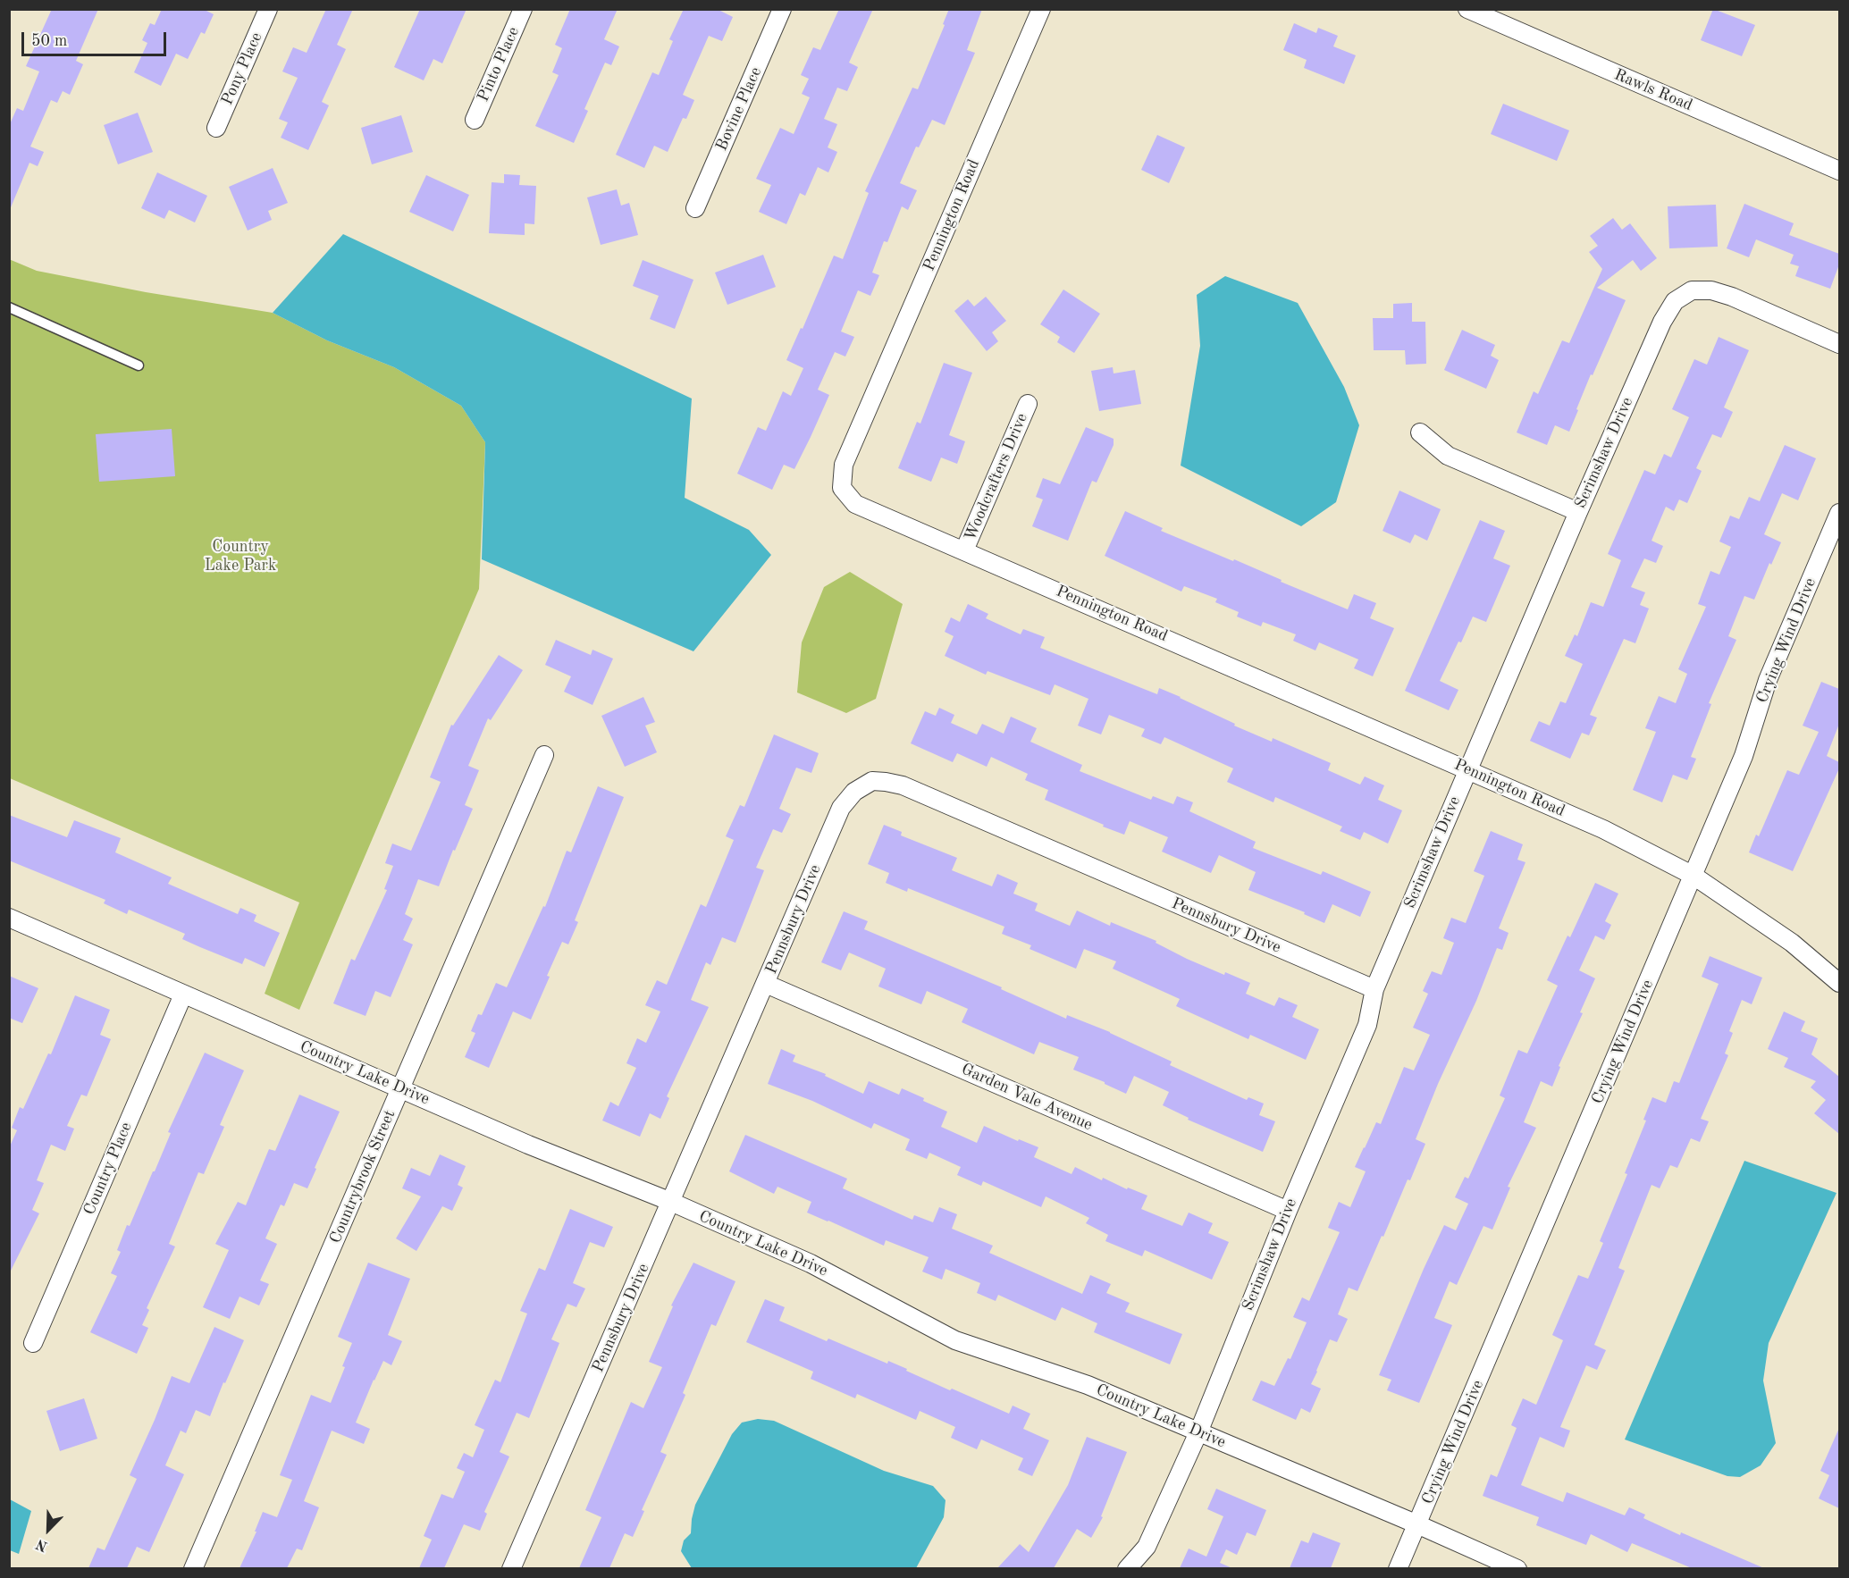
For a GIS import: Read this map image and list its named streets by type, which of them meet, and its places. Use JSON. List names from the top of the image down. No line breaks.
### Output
{"streets":{"street":["Pinto Place","Pony Place","Rawls Road","Bovine Place","Pennington Road","Scrimshaw Drive","Woodcrafters Drive","Crying Wind Drive","Pennsbury Drive","Country Lake Drive","Garden Vale Avenue","Country Place","Countrybrook Street"]},"crossings":[["Pennington Road","Scrimshaw Drive"],["Pennington Road","Woodcrafters Drive"],["Pennington Road","Crying Wind Drive"],["Scrimshaw Drive","Pennsbury Drive"],["Scrimshaw Drive","Country Lake Drive"],["Scrimshaw Drive","Garden Vale Avenue"],["Crying Wind Drive","Country Lake Drive"],["Pennsbury Drive","Country Lake Drive"],["Pennsbury Drive","Garden Vale Avenue"],["Country Lake Drive","Country Place"],["Country Lake Drive","Countrybrook Street"]],"parks":["Country Lake Park"],"scale_bar":"50 m","north":"bottom left"}
